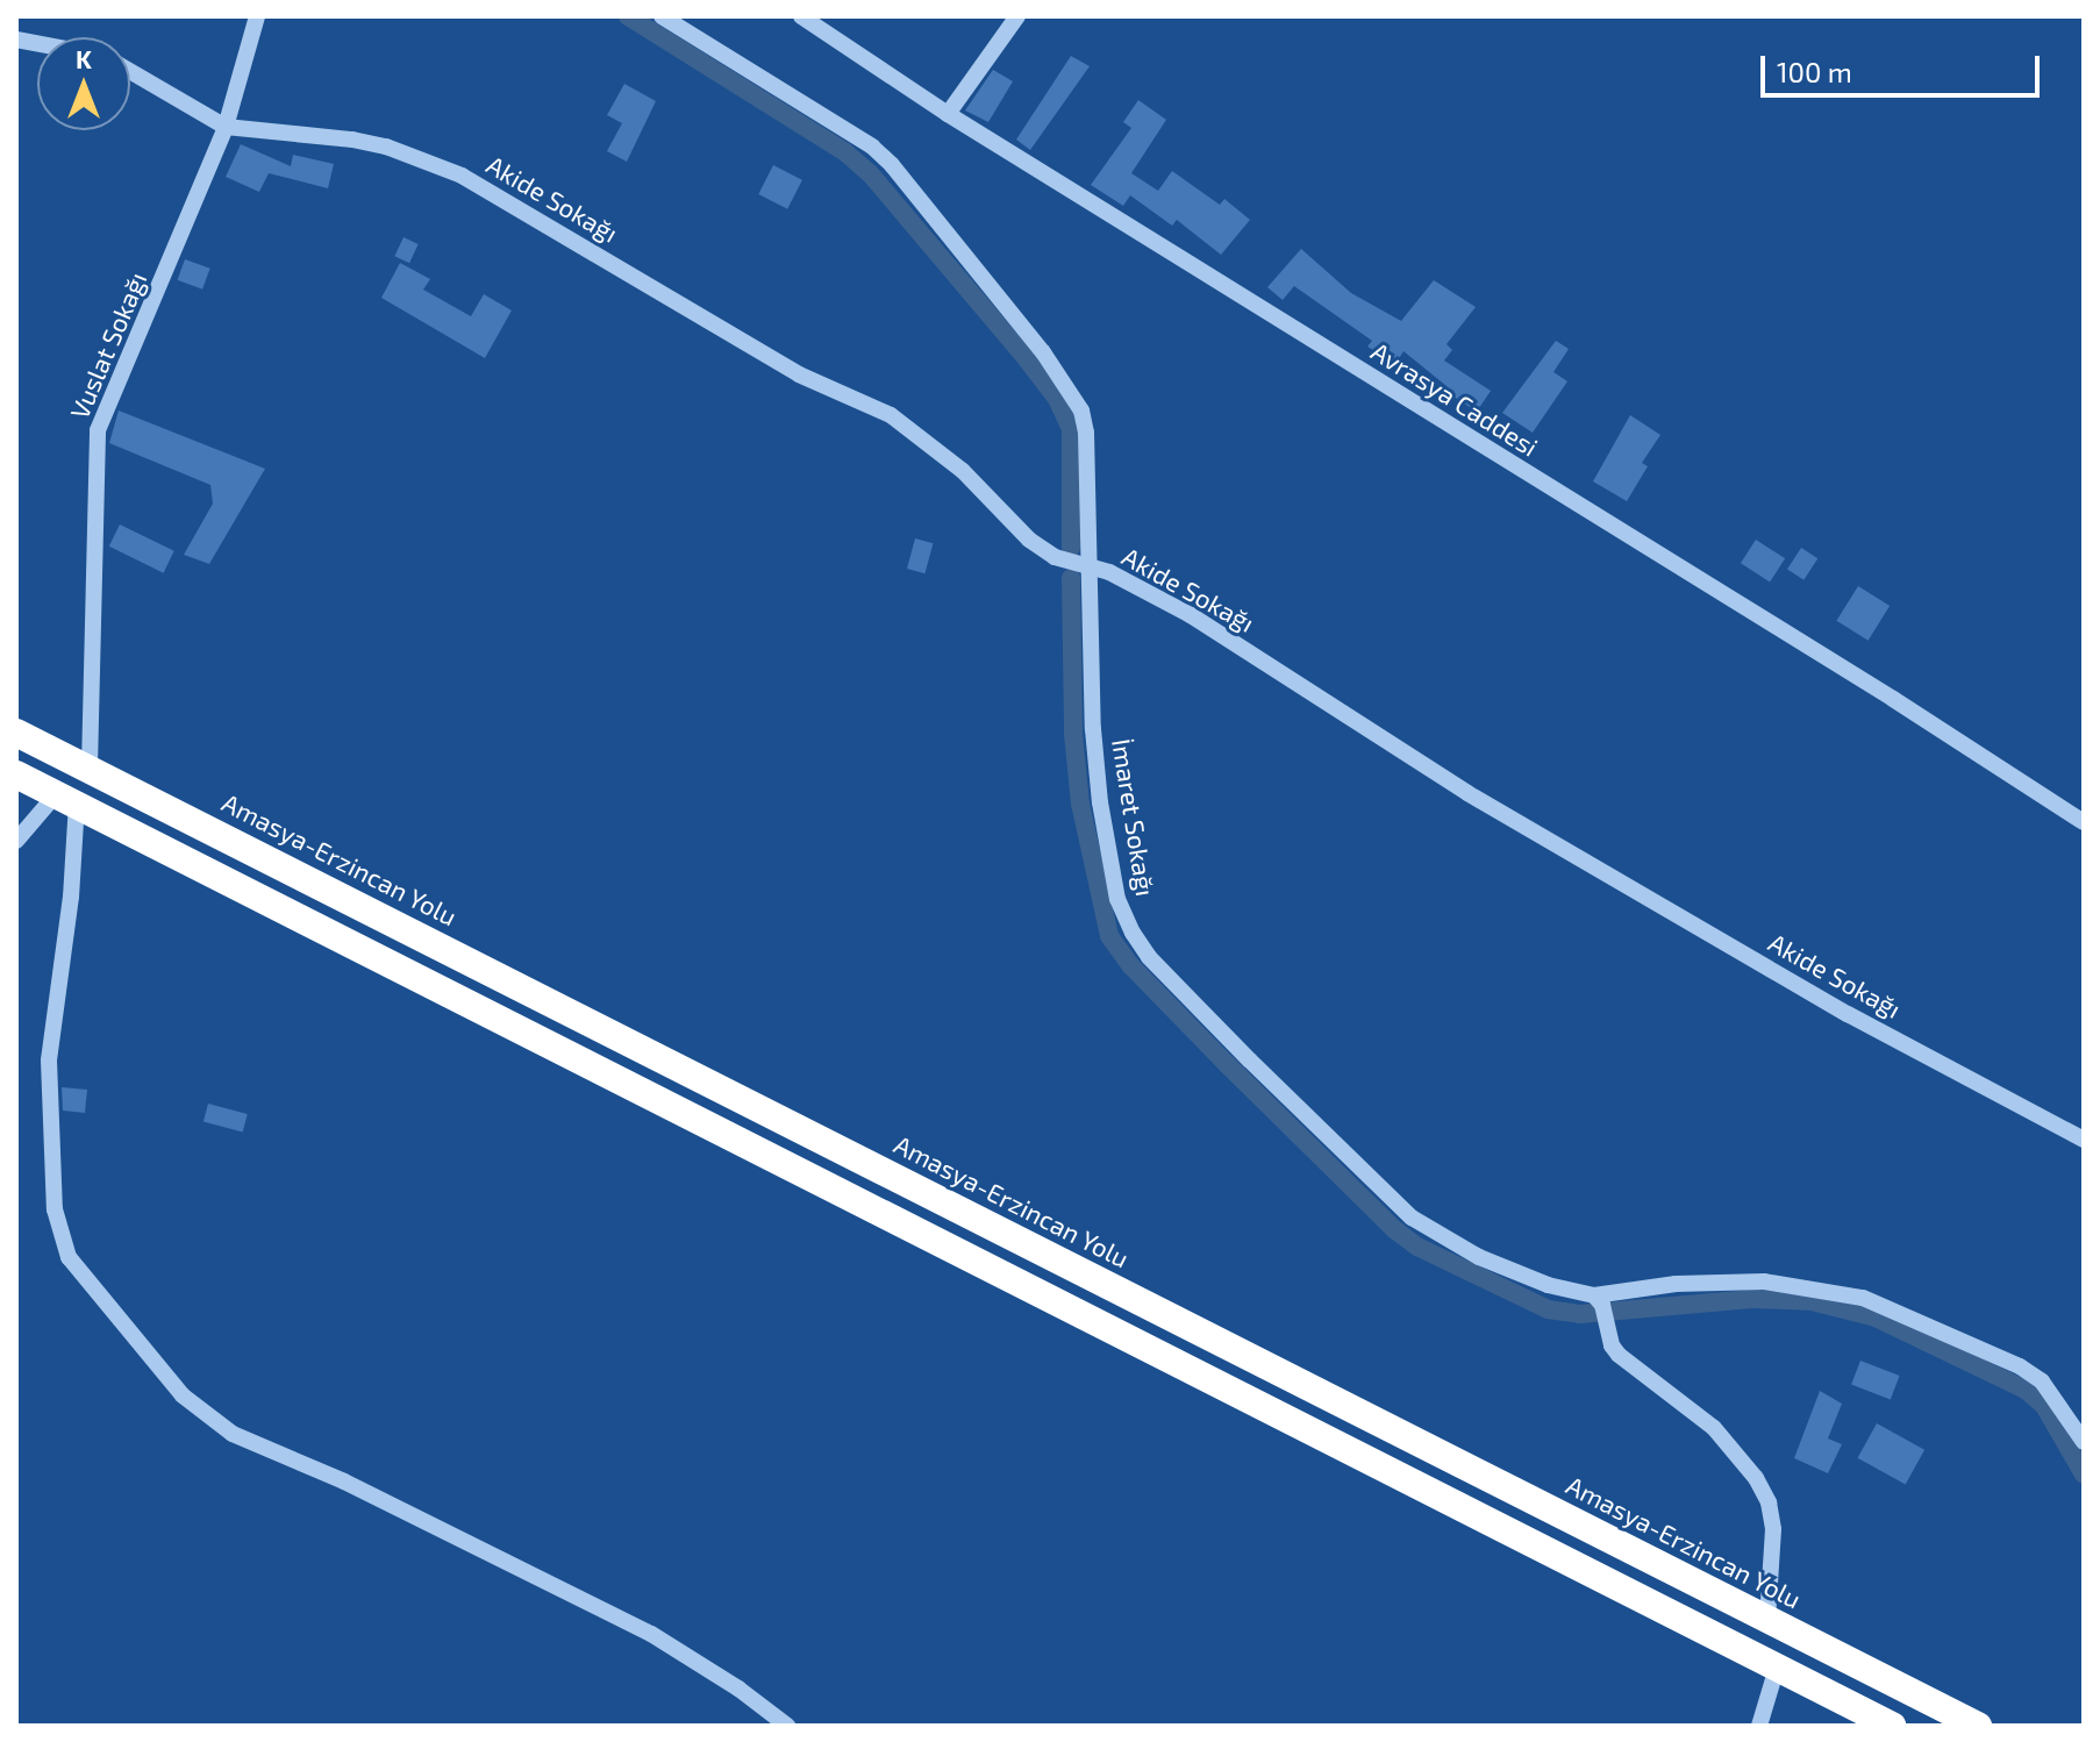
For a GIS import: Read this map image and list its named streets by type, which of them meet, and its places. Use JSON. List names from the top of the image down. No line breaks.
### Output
{"streets":{"highway":["Amasya-Erzincan Yolu"],"street":["Akide Sokağı","Vuslat Sokağı","Avrasya Caddesi","İmaret Sokağı"]},"crossings":[["Akide Sokağı","Vuslat Sokağı"],["Akide Sokağı","İmaret Sokağı"],["Vuslat Sokağı","Amasya-Erzincan Yolu"]],"scale_bar":"100 m","north":"top"}
